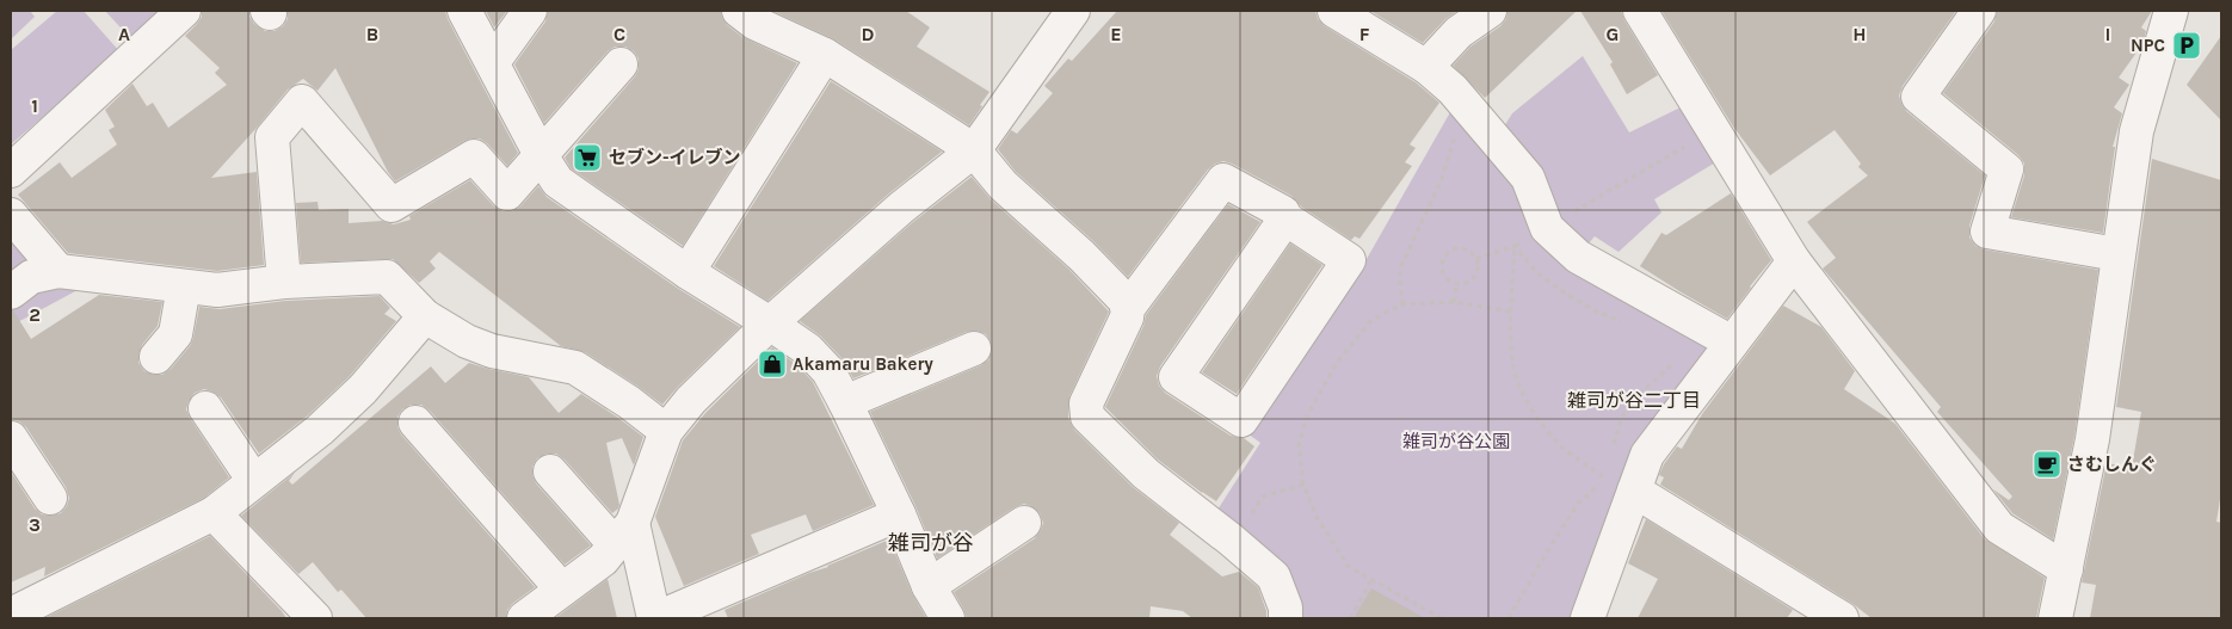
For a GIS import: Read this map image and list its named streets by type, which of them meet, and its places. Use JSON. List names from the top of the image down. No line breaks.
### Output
{"districts":["雑司が谷二丁目","雑司が谷"],"parks":["雑司が谷公園"],"places":{"parking":["NPC"],"supermarket":["セブン-イレブン"],"shop":["Akamaru Bakery"],"cafe":["さむしんぐ"]},"grid":{"columns":["A","B","C","D","E","F","G","H","I"],"rows":["1","2","3"]}}
